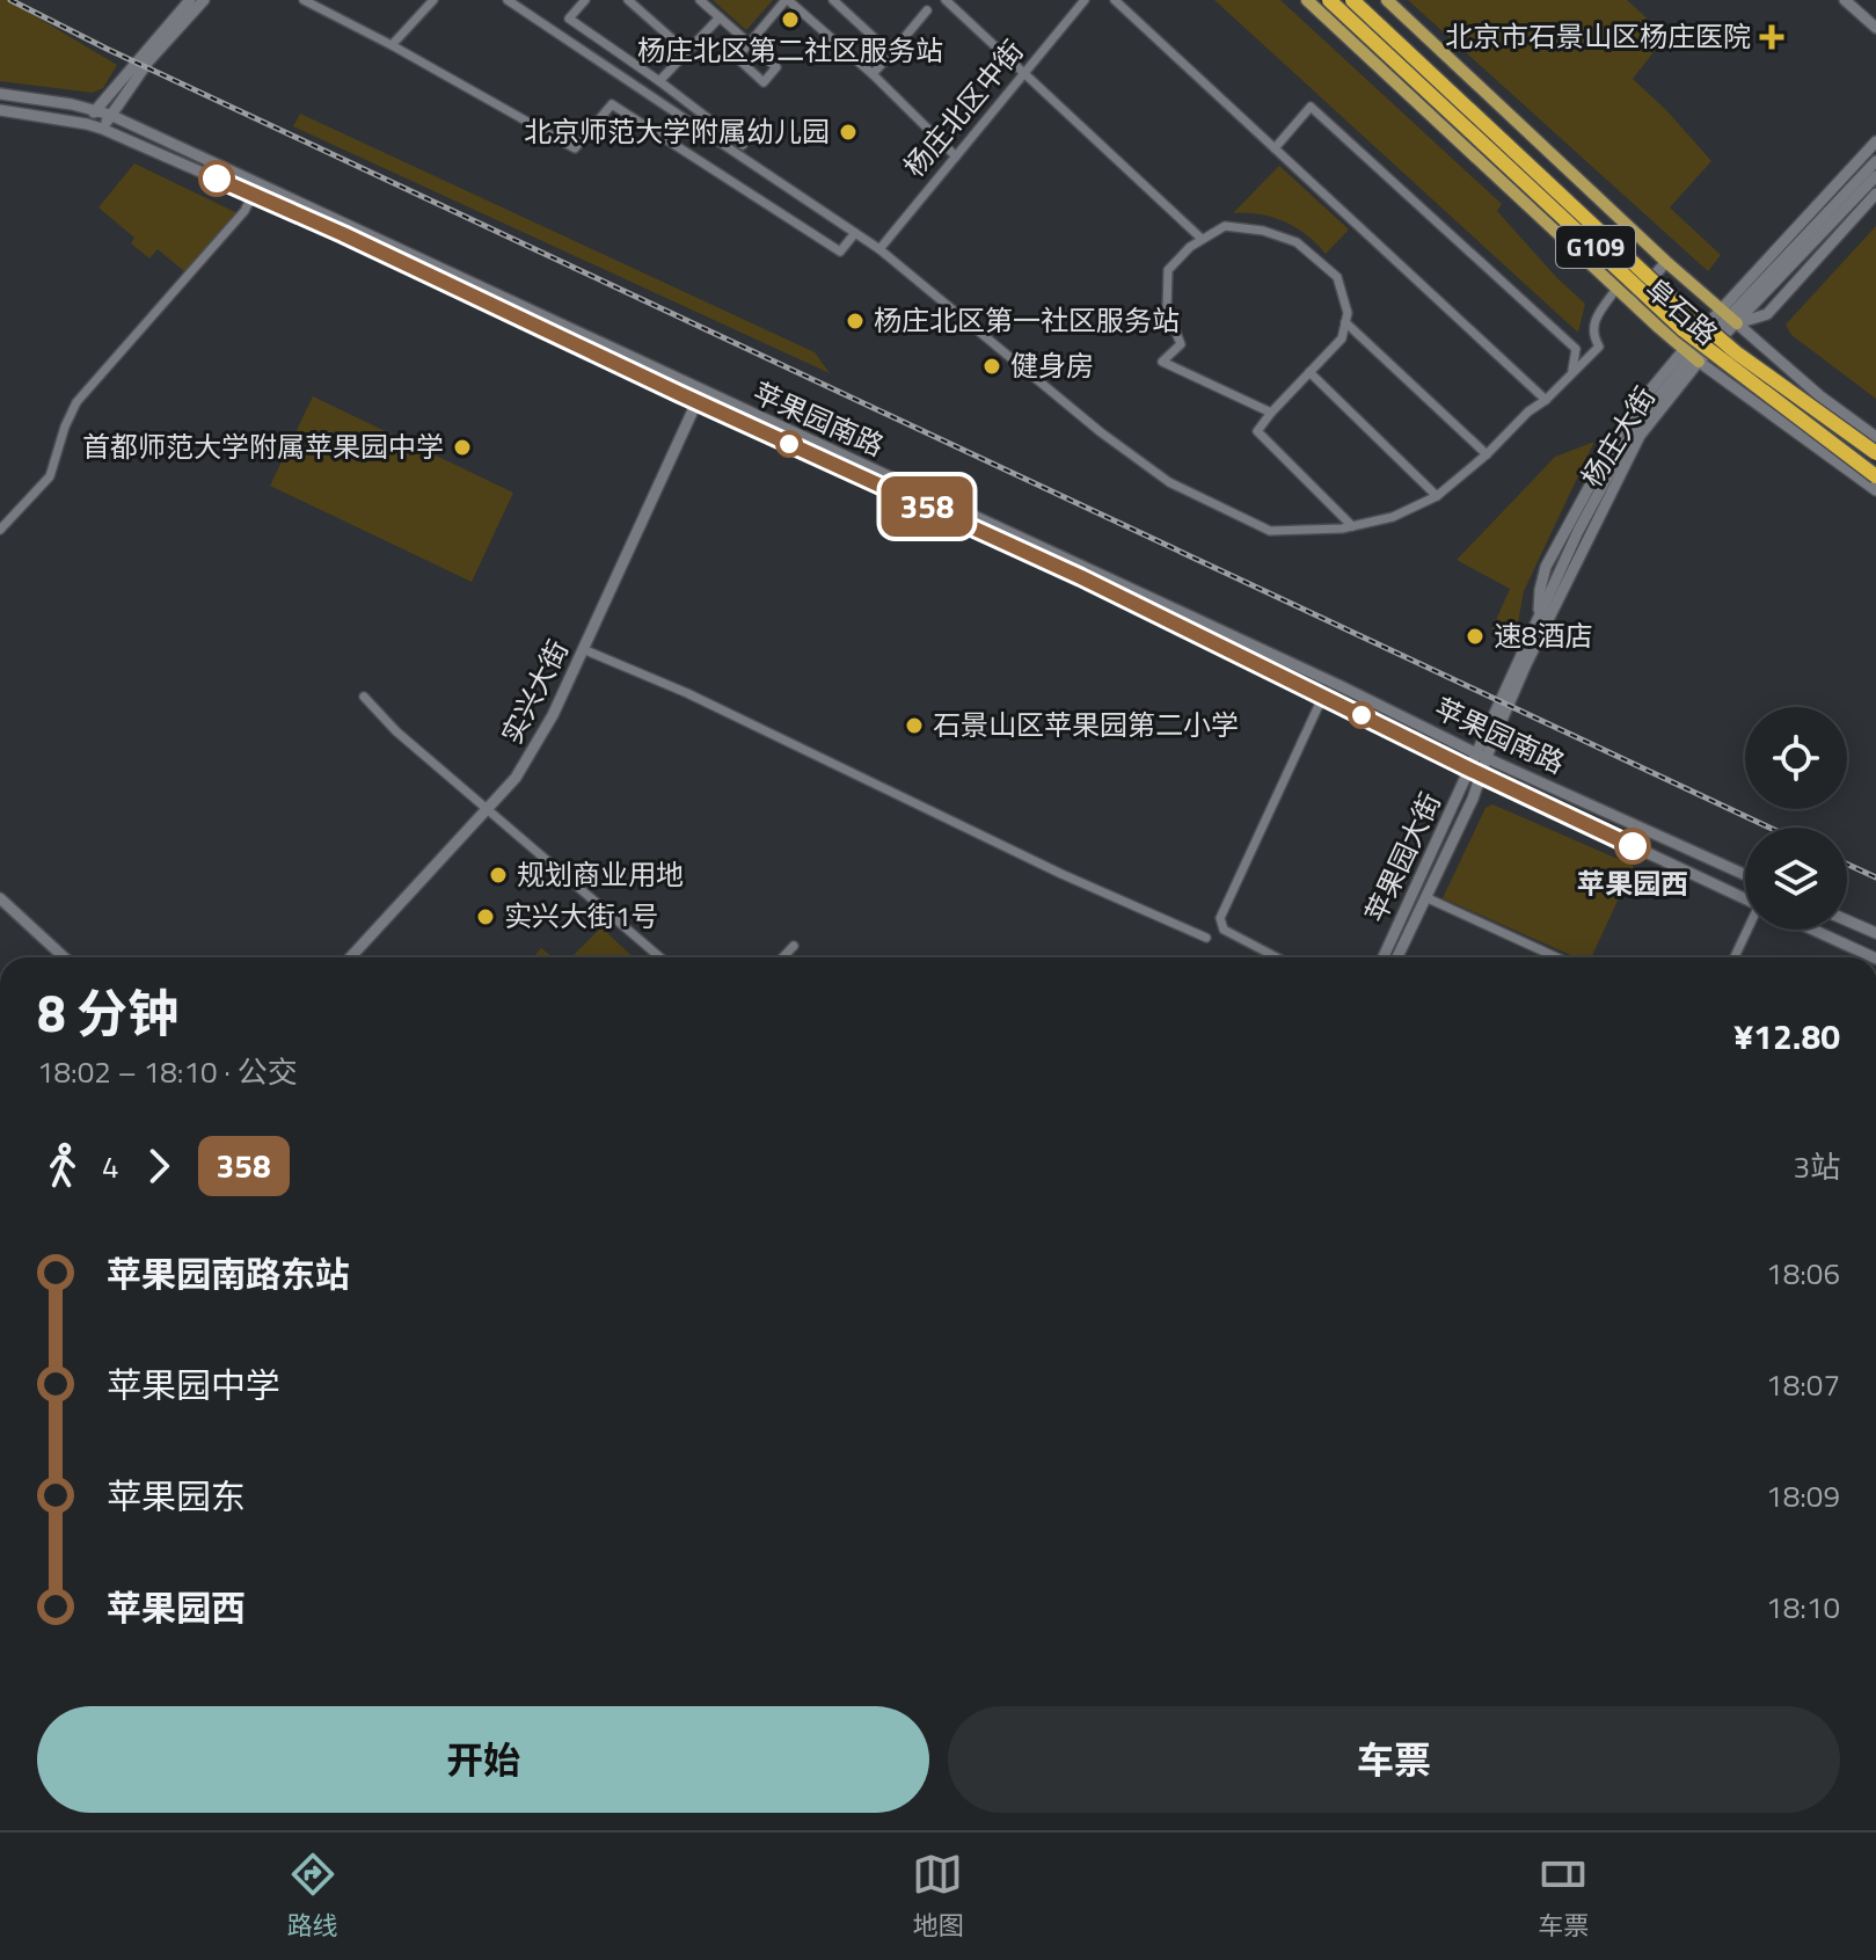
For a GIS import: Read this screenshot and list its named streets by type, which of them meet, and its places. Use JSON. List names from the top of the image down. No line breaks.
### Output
{"streets":{"highway":["G109","阜石路"],"main road":["苹果园南路","杨庄大街","实兴大街","苹果园大街"],"street":["杨庄北区中街"]},"crossings":[["阜石路","杨庄大街"],["苹果园南路","杨庄大街"],["苹果园南路","实兴大街"],["苹果园南路","苹果园大街"],["杨庄大街","苹果园大街"]],"places":{"other":["杨庄北区第二社区服务站","北京师范大学附属幼儿园","杨庄北区第一社区服务站","健身房","首都师范大学附属苹果园中学","速8酒店","石景山区苹果园第二小学","苹果园西","规划商业用地","实兴大街1号"],"health":["北京市石景山区杨庄医院"]},"lines":["bus line 358"],"page":{"on_map":"358","heading":["8 分钟","18:02 – 18:10 · 公交","¥12.80"],"legs":["4","358","3站"],"list":[{"name":"苹果园南路东站","value":"18:06"},{"name":"苹果园中学","value":"18:07"},{"name":"苹果园东","value":"18:09"},{"name":"苹果园西","value":"18:10"}],"buttons":["开始","车票"],"tabs":["路线","地图","车票"]}}
